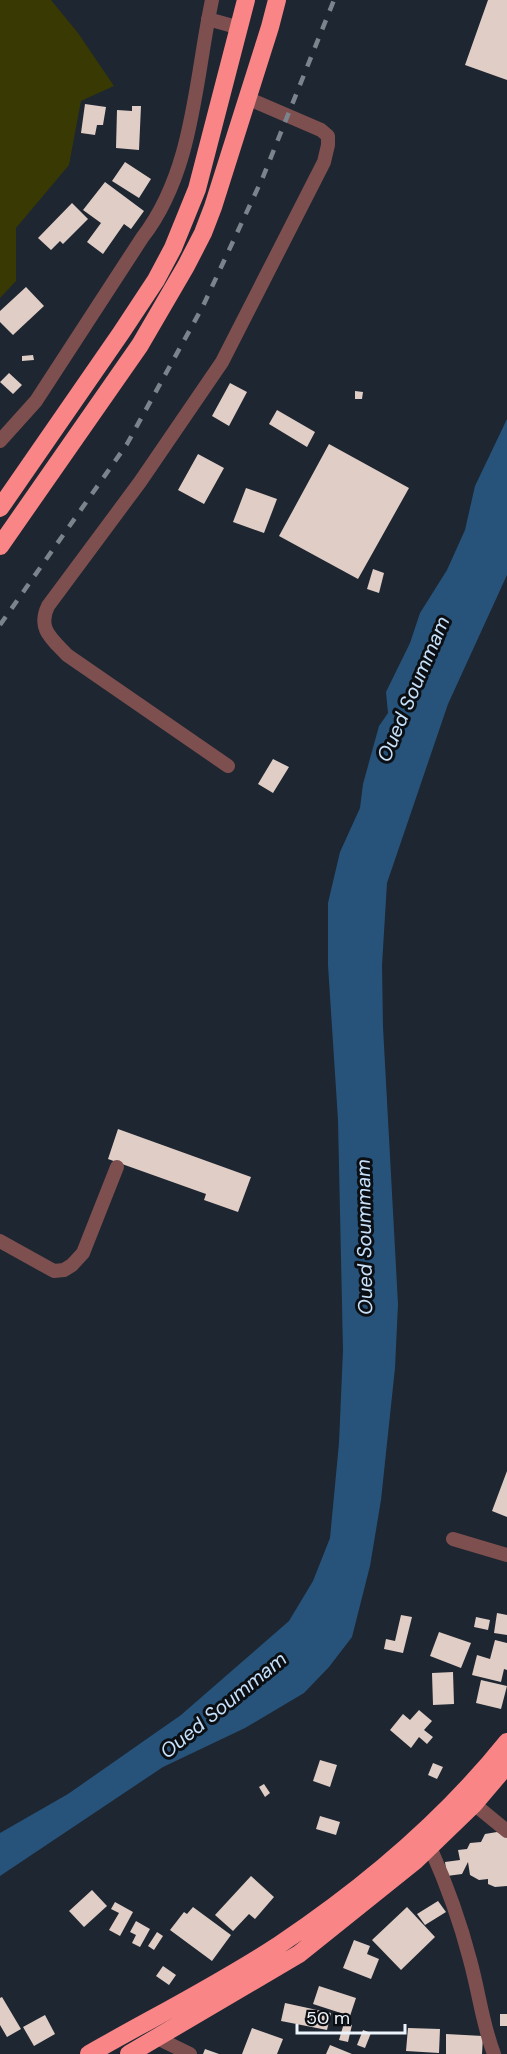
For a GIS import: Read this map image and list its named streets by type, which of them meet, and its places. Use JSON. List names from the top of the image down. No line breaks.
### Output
{"water":["Oued Soummam"],"scale_bar":"50 m"}
